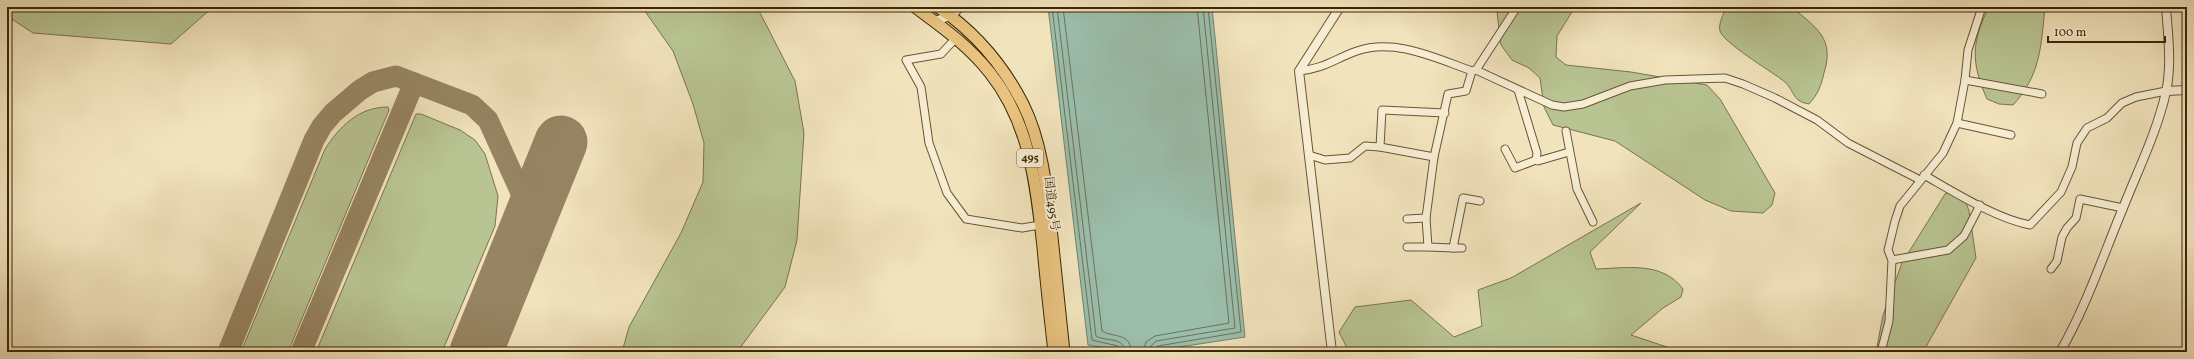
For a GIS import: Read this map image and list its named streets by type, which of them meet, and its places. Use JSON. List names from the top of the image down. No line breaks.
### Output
{"streets":{"highway":["495","国道495号"]},"scale_bar":"100 m"}
